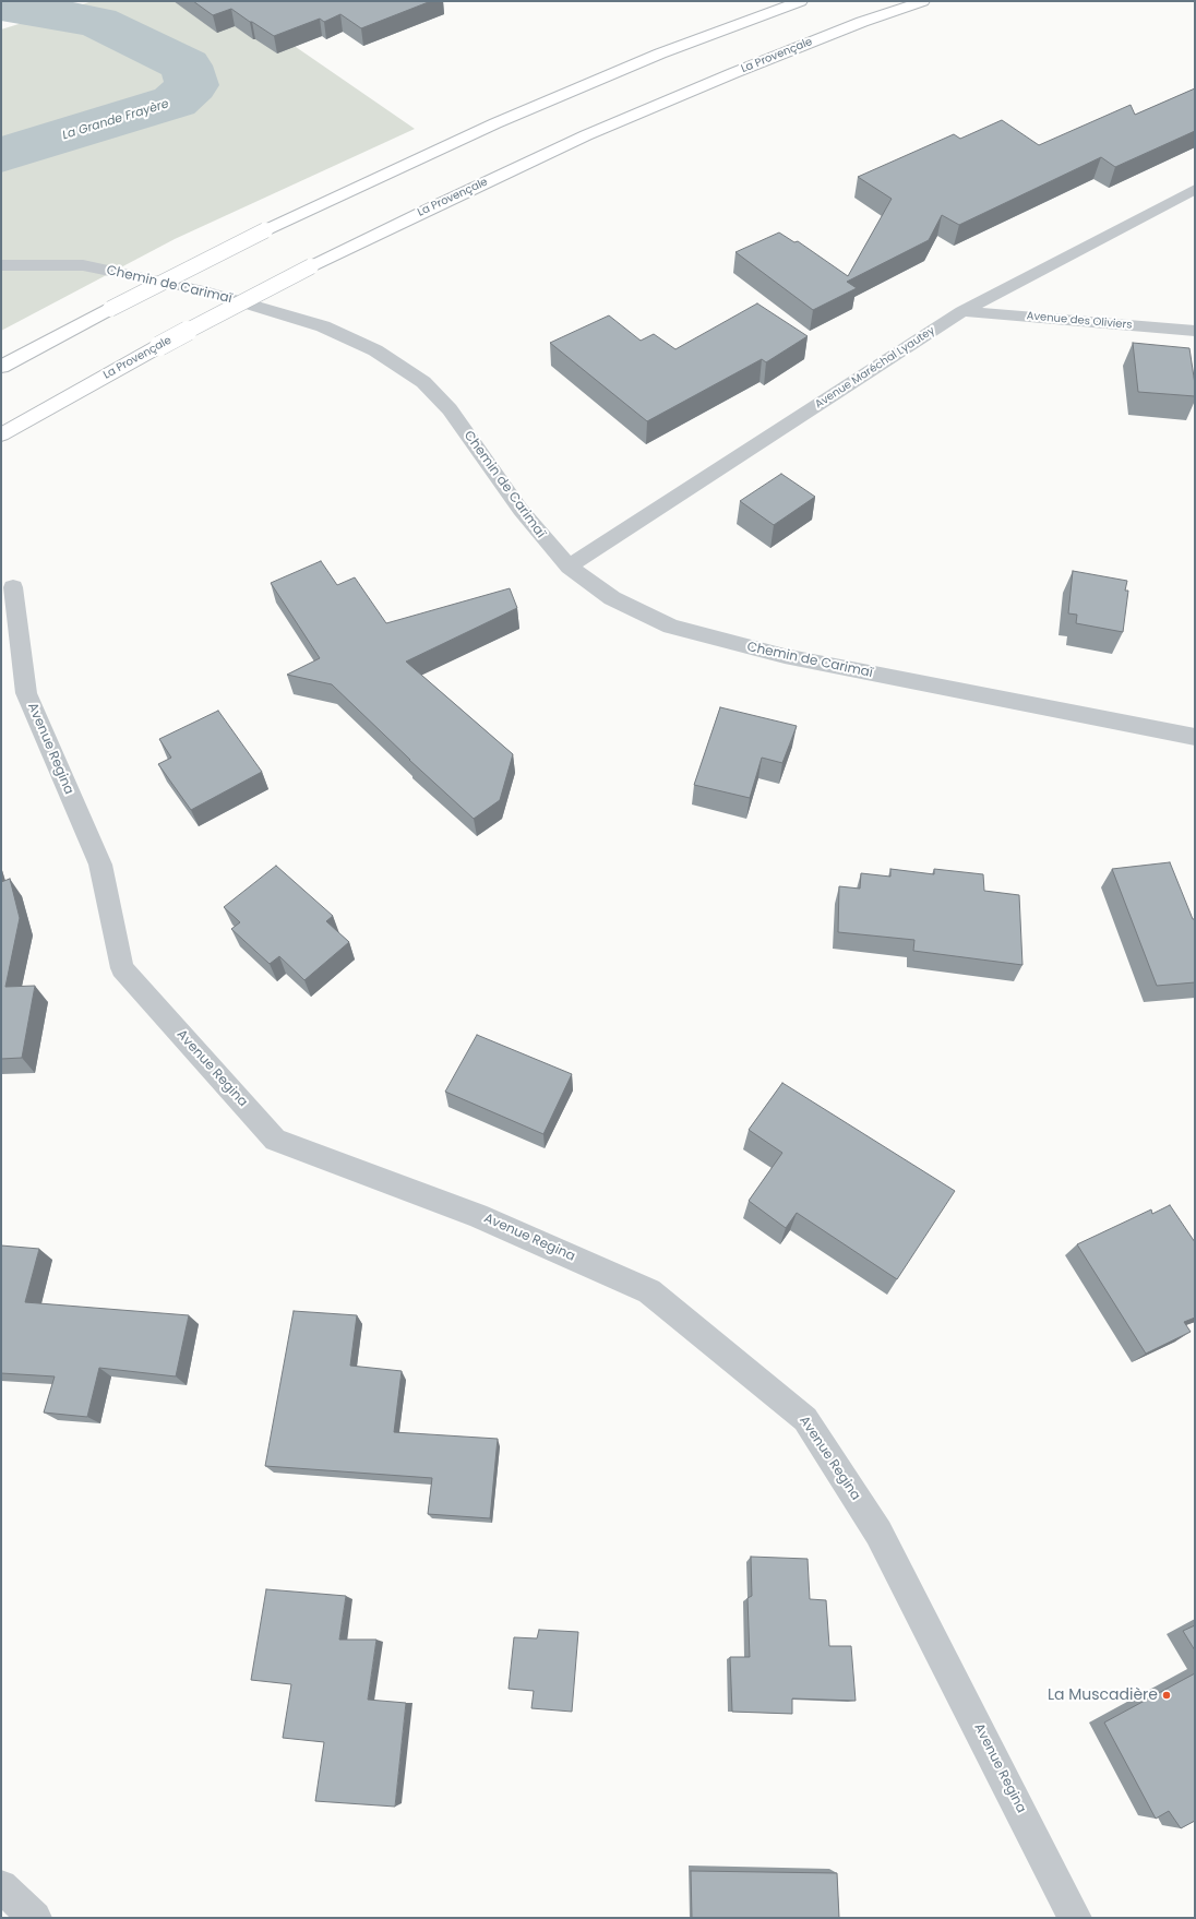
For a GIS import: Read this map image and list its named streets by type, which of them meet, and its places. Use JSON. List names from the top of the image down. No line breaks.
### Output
{"streets":{"highway":["La Provençale"],"street":["Chemin de Carimaï","Avenue des Oliviers","Avenue Maréchal Lyautey","Avenue Regina"]},"crossings":[["Chemin de Carimaï","Avenue Maréchal Lyautey"],["Avenue des Oliviers","Avenue Maréchal Lyautey"]],"water":["La Grande Frayère"],"places":["La Muscadière"]}
